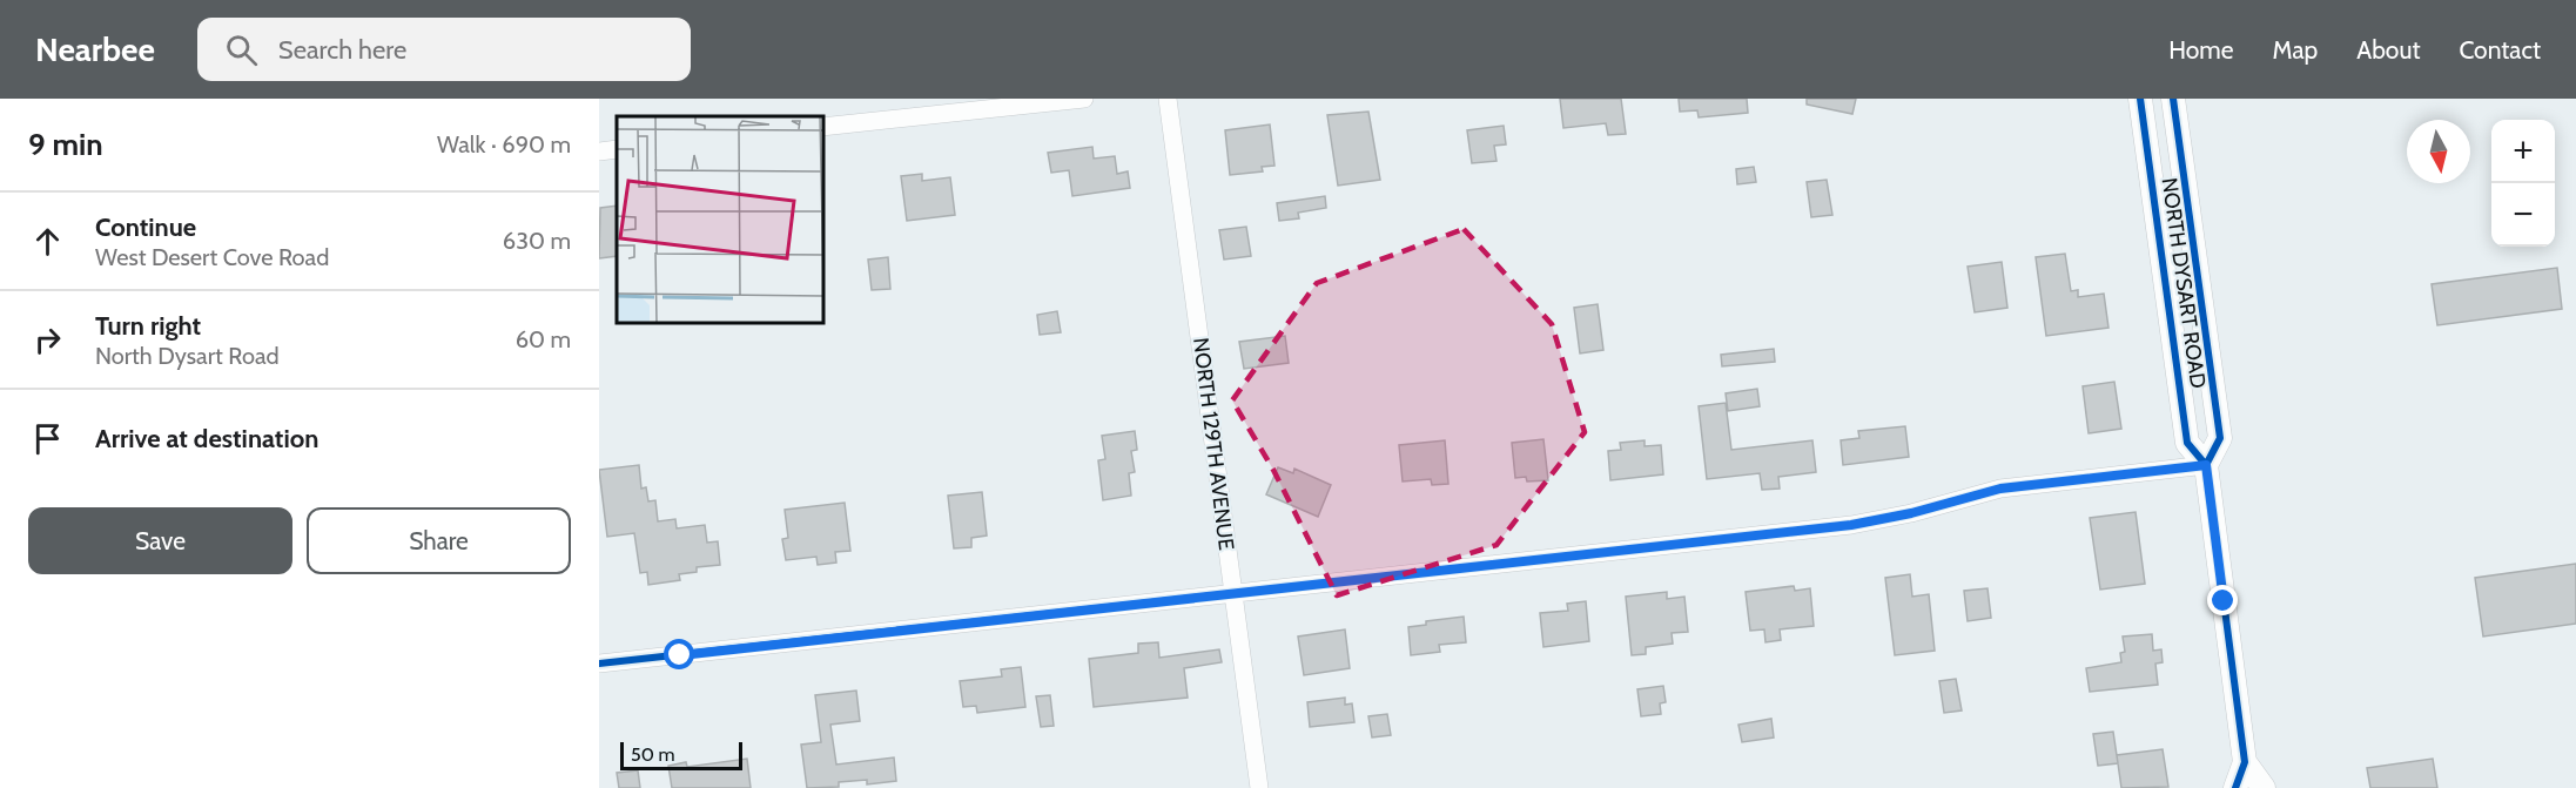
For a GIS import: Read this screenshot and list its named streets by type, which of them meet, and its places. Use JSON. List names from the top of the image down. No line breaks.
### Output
{"streets":{"main road":["NORTH DYSART ROAD"],"street":["NORTH 129TH AVENUE"]},"scale_bar":"50 m","north":"bottom","page":{"header":"Nearbee","search":"Search here","nav":["Home","Map","About","Contact"],"heading":["9 min","Walk · 690 m"],"map_buttons":["+","−"],"list":[["Continue","West Desert Cove Road","630 m"],["Turn right","North Dysart Road","60 m"],"Arrive at destination"],"buttons":["Save","Share"],"scale":"50 m"}}
